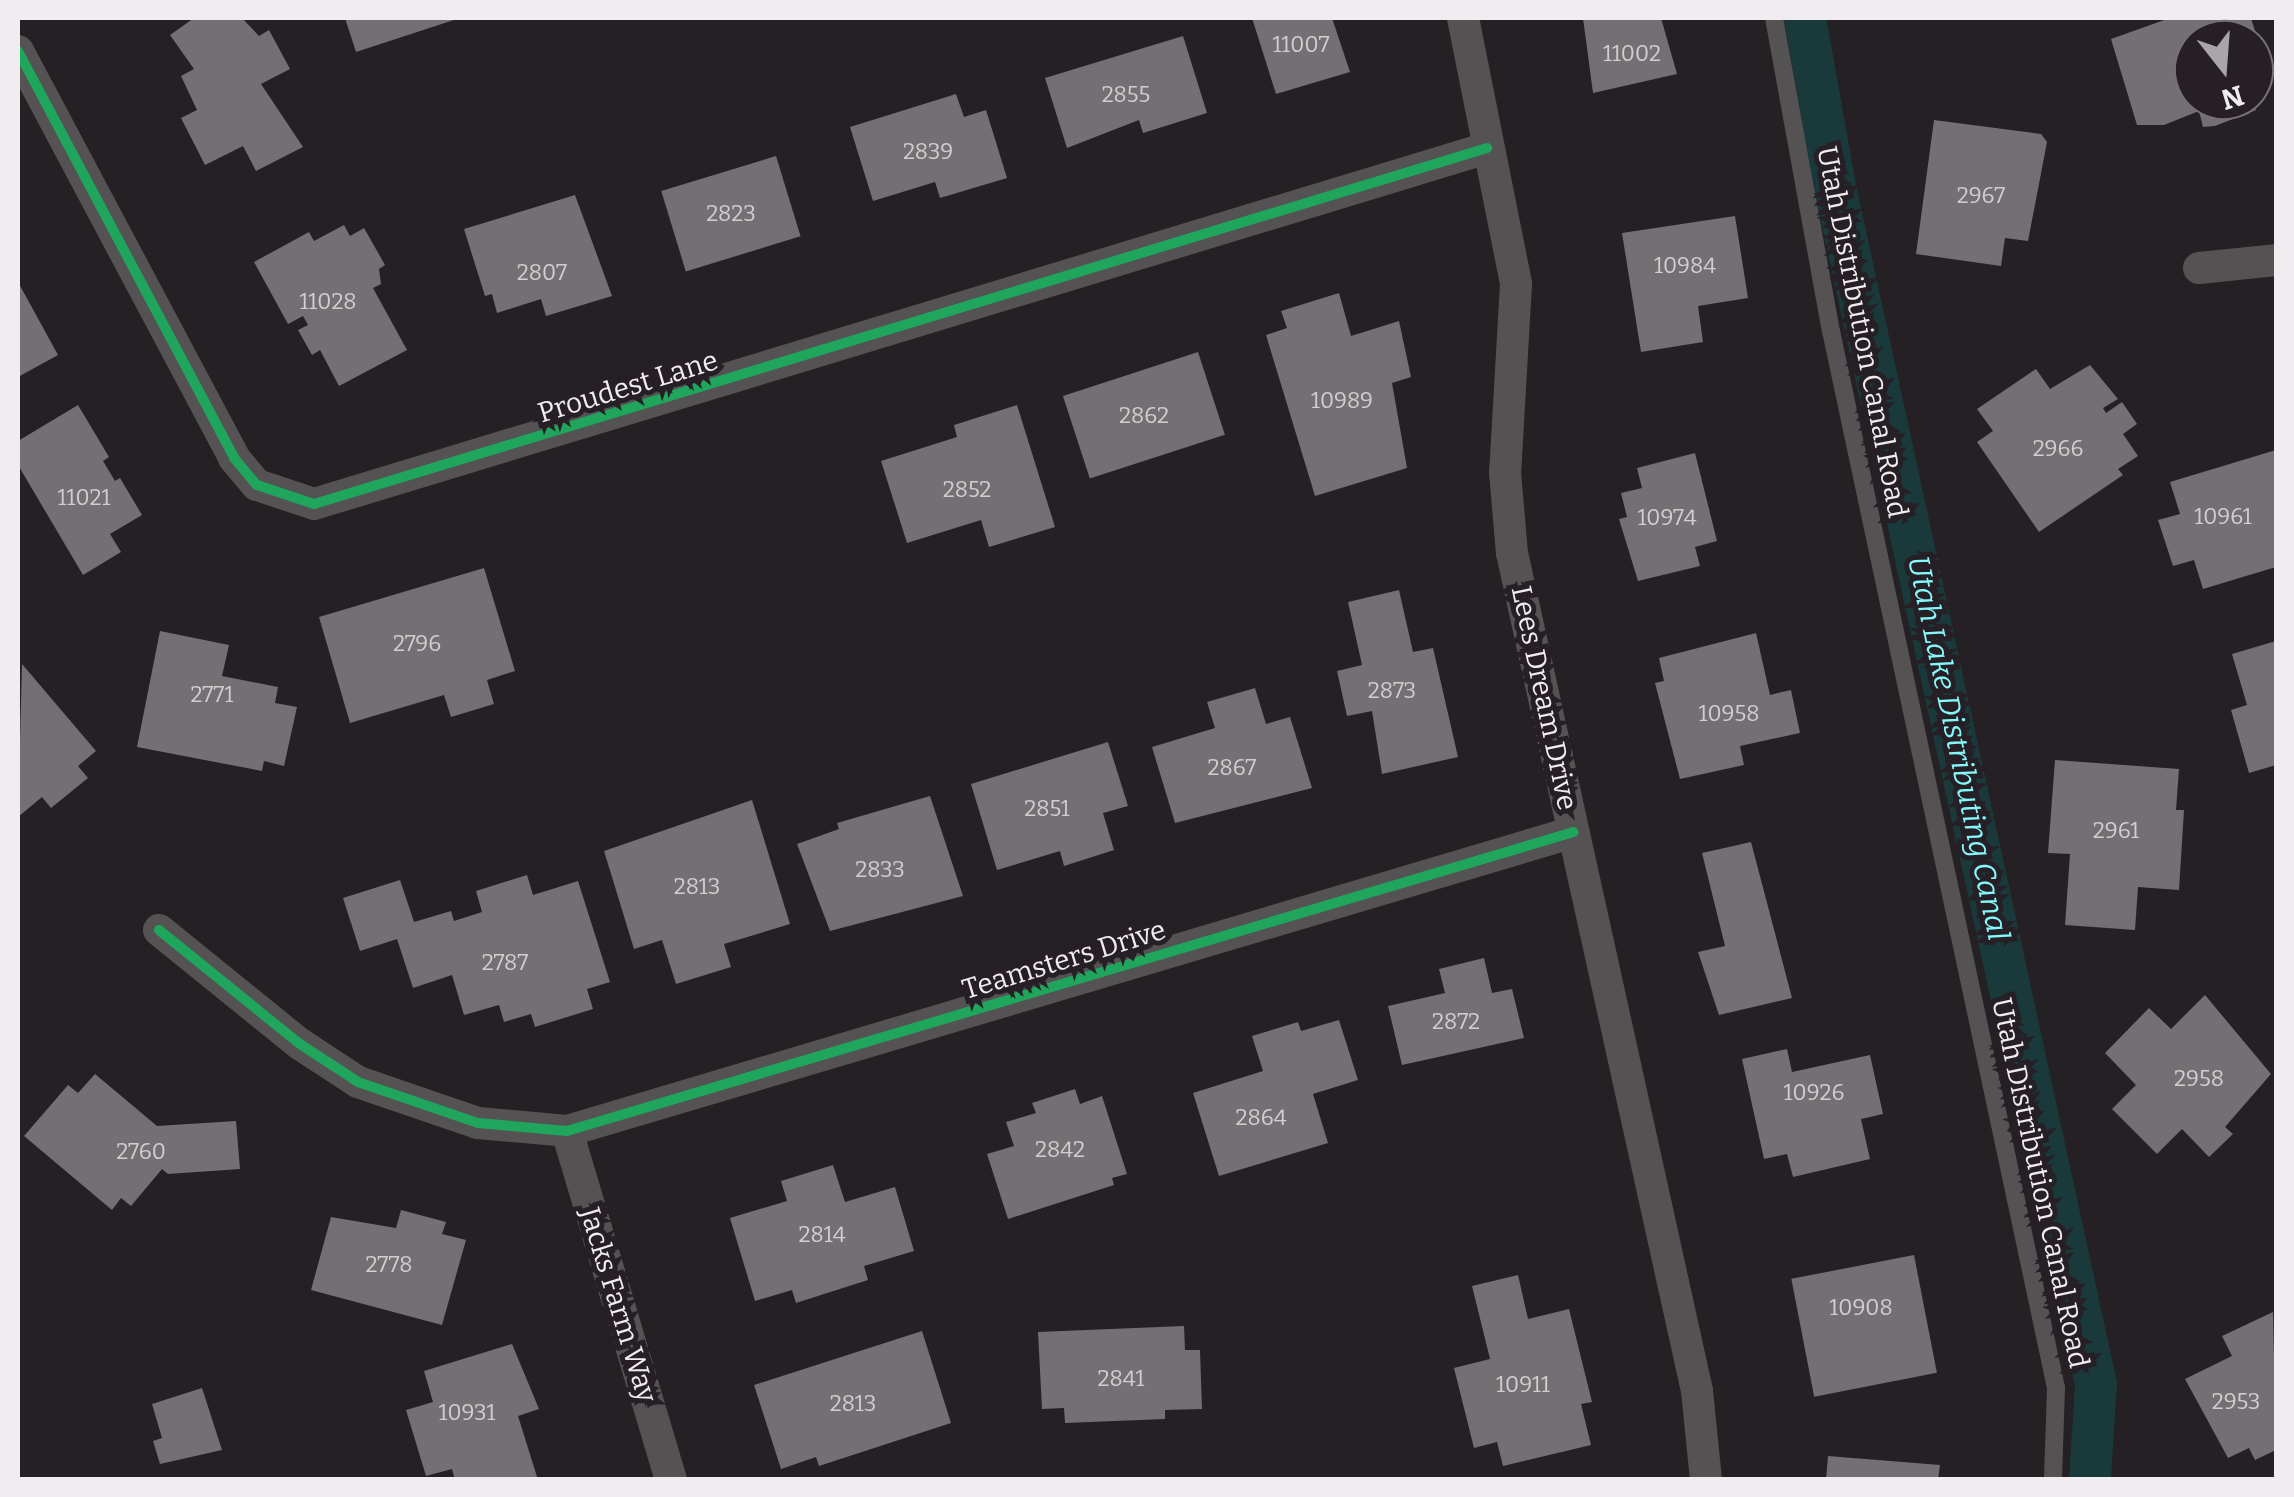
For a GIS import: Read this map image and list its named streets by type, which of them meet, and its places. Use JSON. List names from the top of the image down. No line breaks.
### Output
{"streets":{"street":["Proudest Lane","Lees Dream Drive","Teamsters Drive","Jacks Farm Way"],"lane":["Utah Distribution Canal Road"]},"crossings":[["Proudest Lane","Lees Dream Drive"],["Lees Dream Drive","Teamsters Drive"],["Teamsters Drive","Jacks Farm Way"]],"water":["Utah Lake Distributing Canal"],"house_numbers":["11007","11002","2855","2839","2967","2823","10984","2807","11028","10989","2862","2966","2852","11021","10961","10974","2796","2873","2771","10958","2867","2851","2961","2833","2813","2787","2872","2958","10926","2864","2842","2760","2814","2778","10908","2841","10911","2953","2813","10931"],"north":"bottom"}
